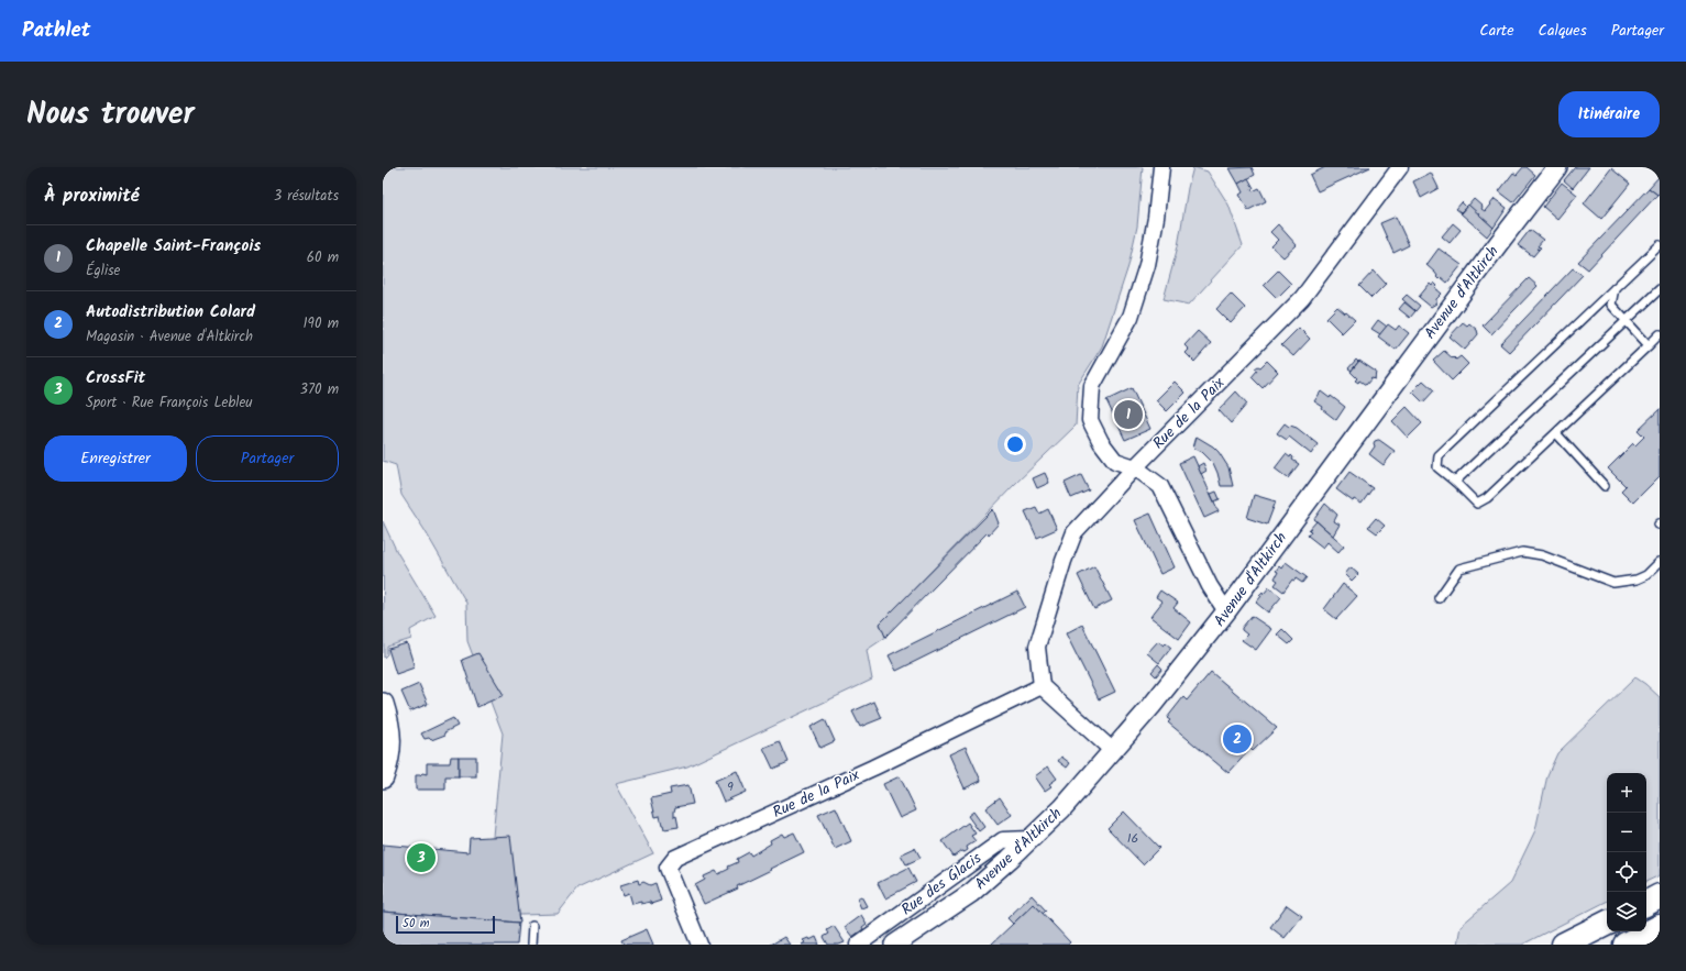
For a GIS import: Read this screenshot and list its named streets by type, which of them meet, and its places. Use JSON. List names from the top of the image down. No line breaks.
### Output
{"streets":{"street":["Avenue d'Altkirch","Rue de la Paix","Rue des Glacis"]},"crossings":[["Avenue d'Altkirch","Rue des Glacis"]],"house_numbers":["9","16"],"scale_bar":"50 m","page":{"header":"Pathlet","nav":["Carte","Calques","Partager"],"title":"Nous trouver","buttons":["Itinéraire",["Enregistrer","Partager"]],"heading":["À proximité","3 résultats"],"list":[{"mark":"1","name":"Chapelle Saint-François","note":"Église","value":"60 m"},{"mark":"2","name":"Autodistribution Colard","note":"Magasin · Avenue d'Altkirch","value":"190 m"},{"mark":"3","name":"CrossFit","note":"Sport · Rue François Lebleu","value":"370 m"}],"pins":["1","2","3"],"map_buttons":["+","−"],"scale":"50 m"}}
